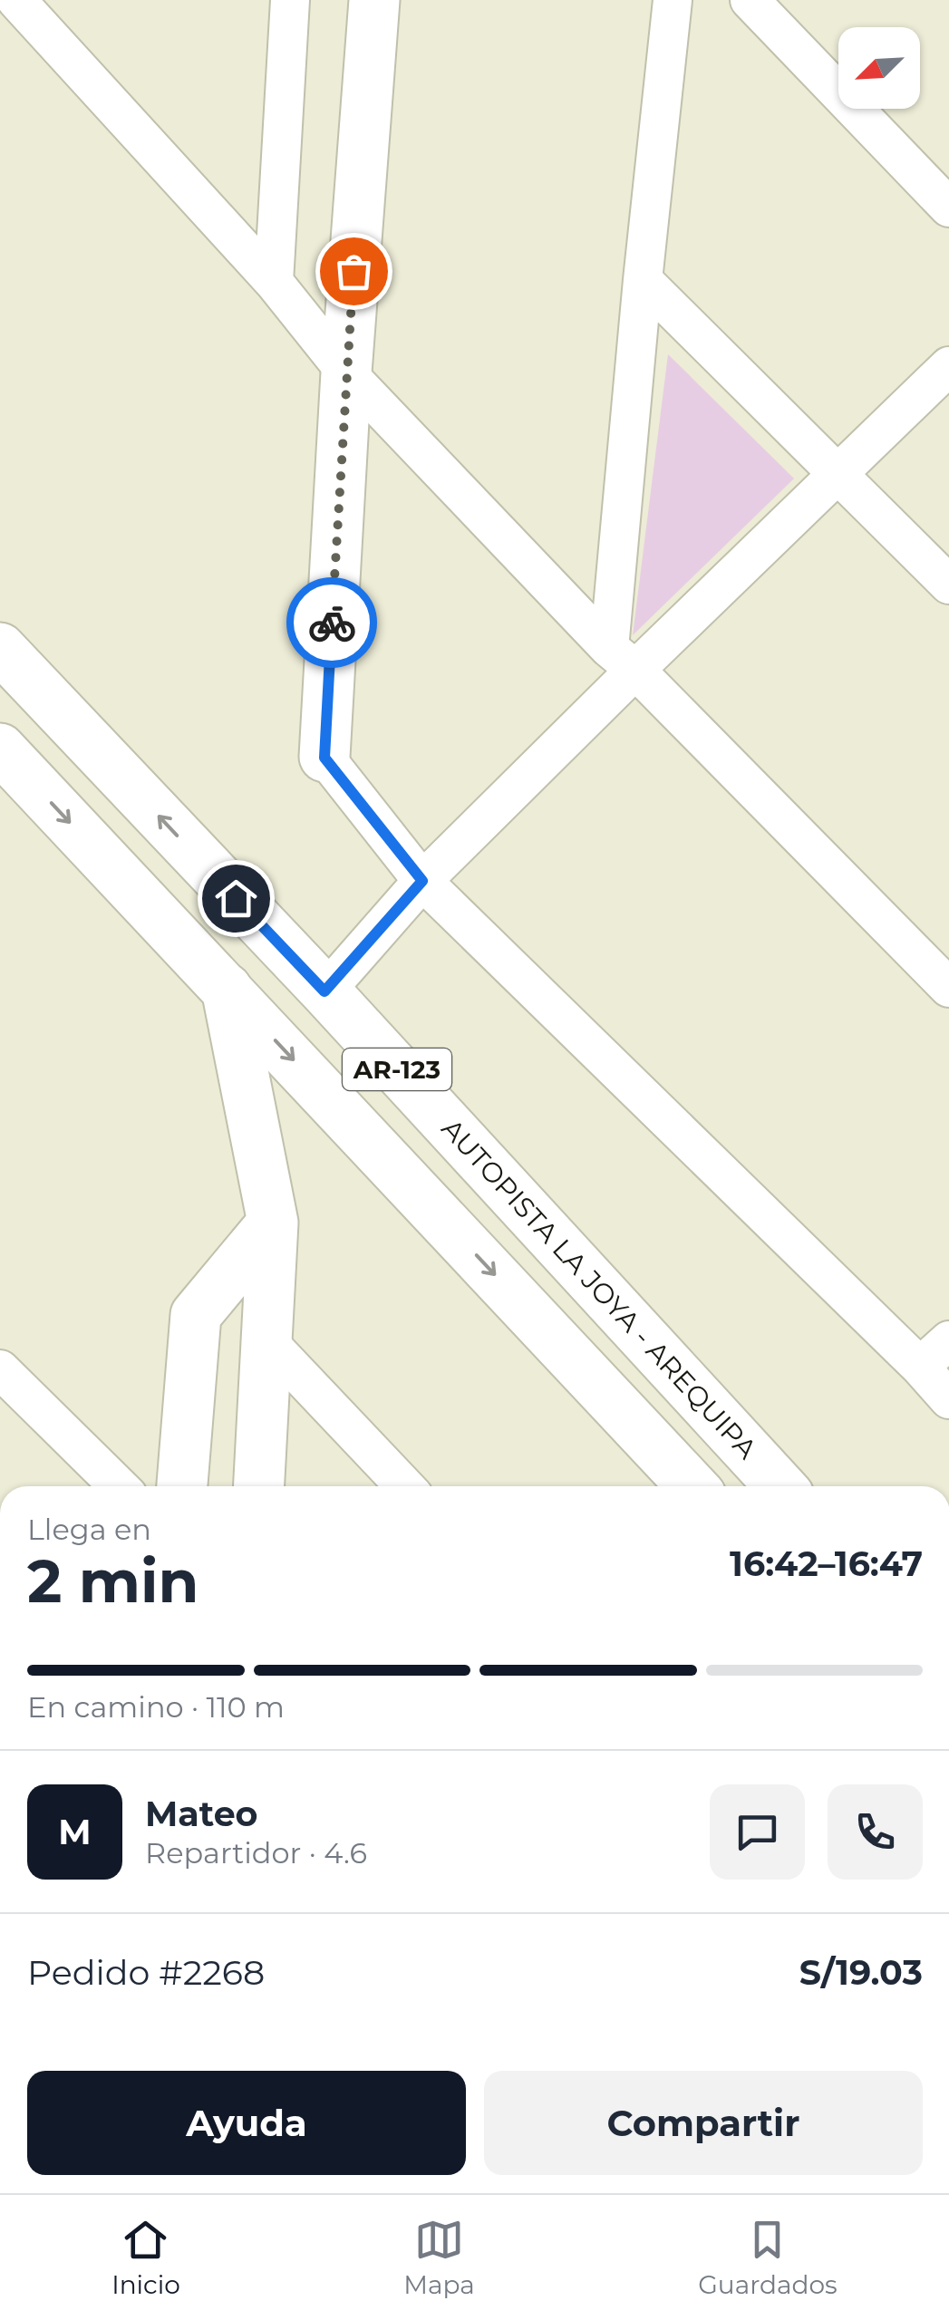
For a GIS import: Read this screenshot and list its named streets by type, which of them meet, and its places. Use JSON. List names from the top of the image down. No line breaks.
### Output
{"streets":{"main road":["AR-123","AUTOPISTA LA JOYA - AREQUIPA"]},"north":"bottom left","page":{"heading":["2 min","Llega en","16:42–16:47"],"panel":["Mateo","Repartidor · 4.6","Pedido #2268","S/19.03"],"bar":"En camino · 110 m","round":"M","buttons":["Ayuda","Compartir"],"tabs":["Inicio","Mapa","Guardados"]}}
